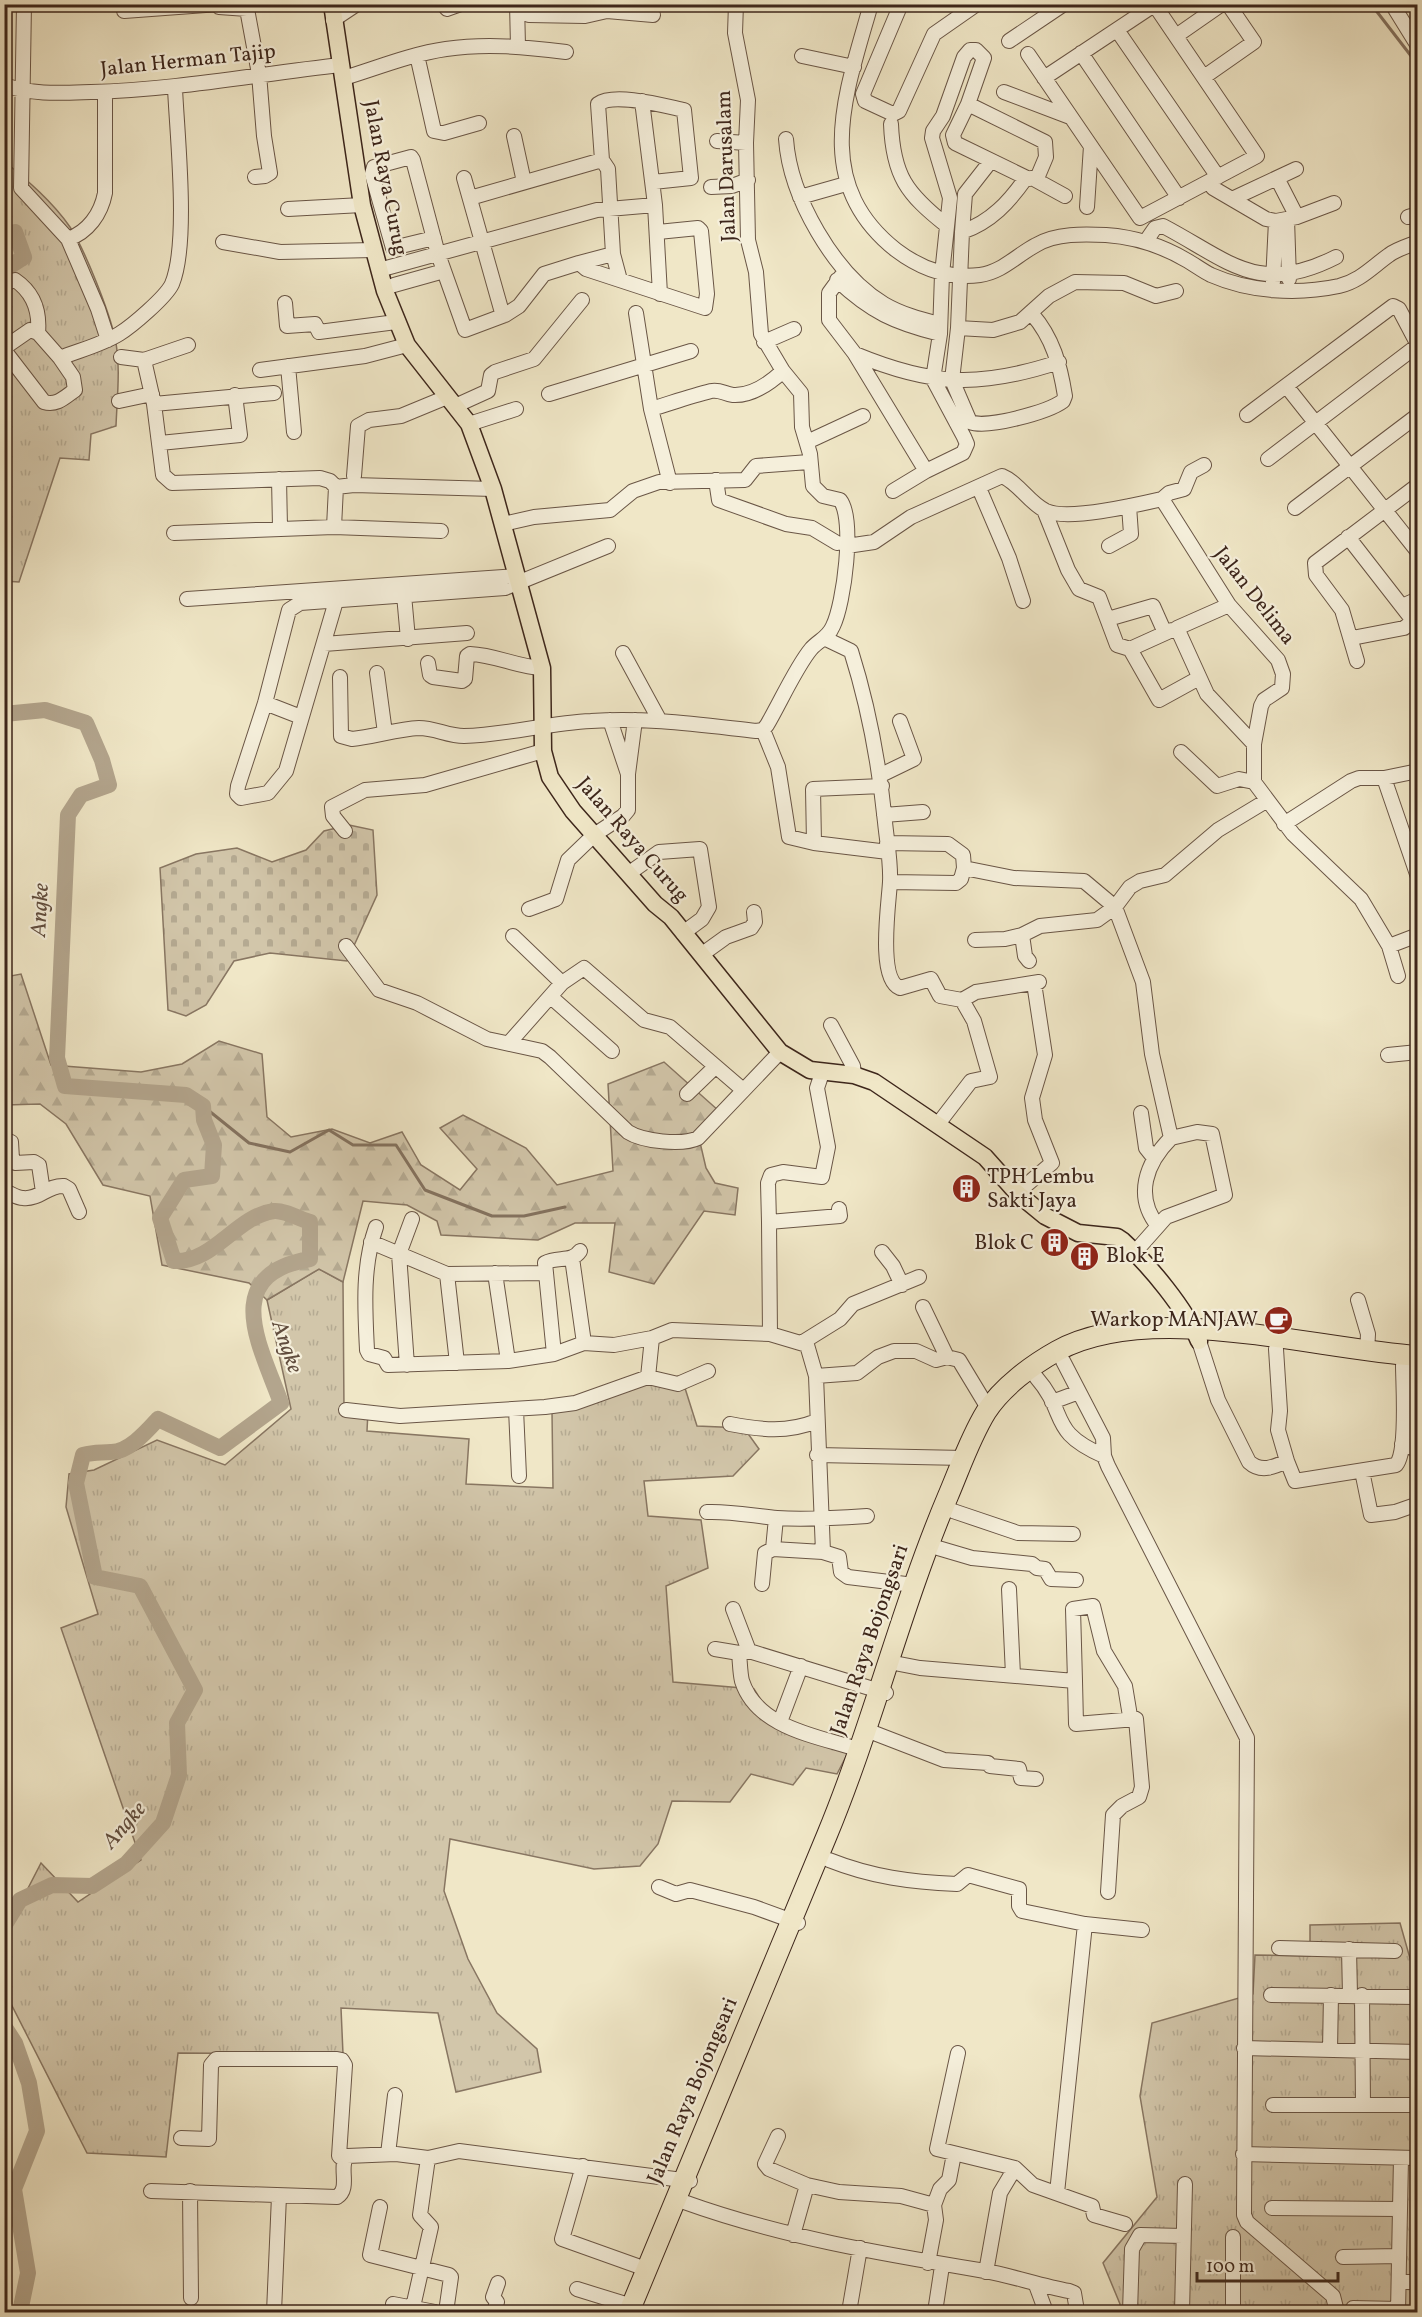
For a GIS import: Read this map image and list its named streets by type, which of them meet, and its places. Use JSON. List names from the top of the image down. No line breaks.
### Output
{"streets":{"highway":["Jalan Raya Bojongsari"],"main road":["Jalan Raya Curug"],"street":["Jalan Herman Tajip","Jalan Darusalam","Jalan Delima"]},"crossings":[["Jalan Herman Tajip","Jalan Raya Curug"],["Jalan Raya Curug","Jalan Raya Bojongsari"]],"water":["Angke"],"places":{"building":["TPH Lembu Sakti Jaya","Blok C","Blok E"],"cafe":["Warkop MANJAW"]},"scale_bar":"100 m"}
